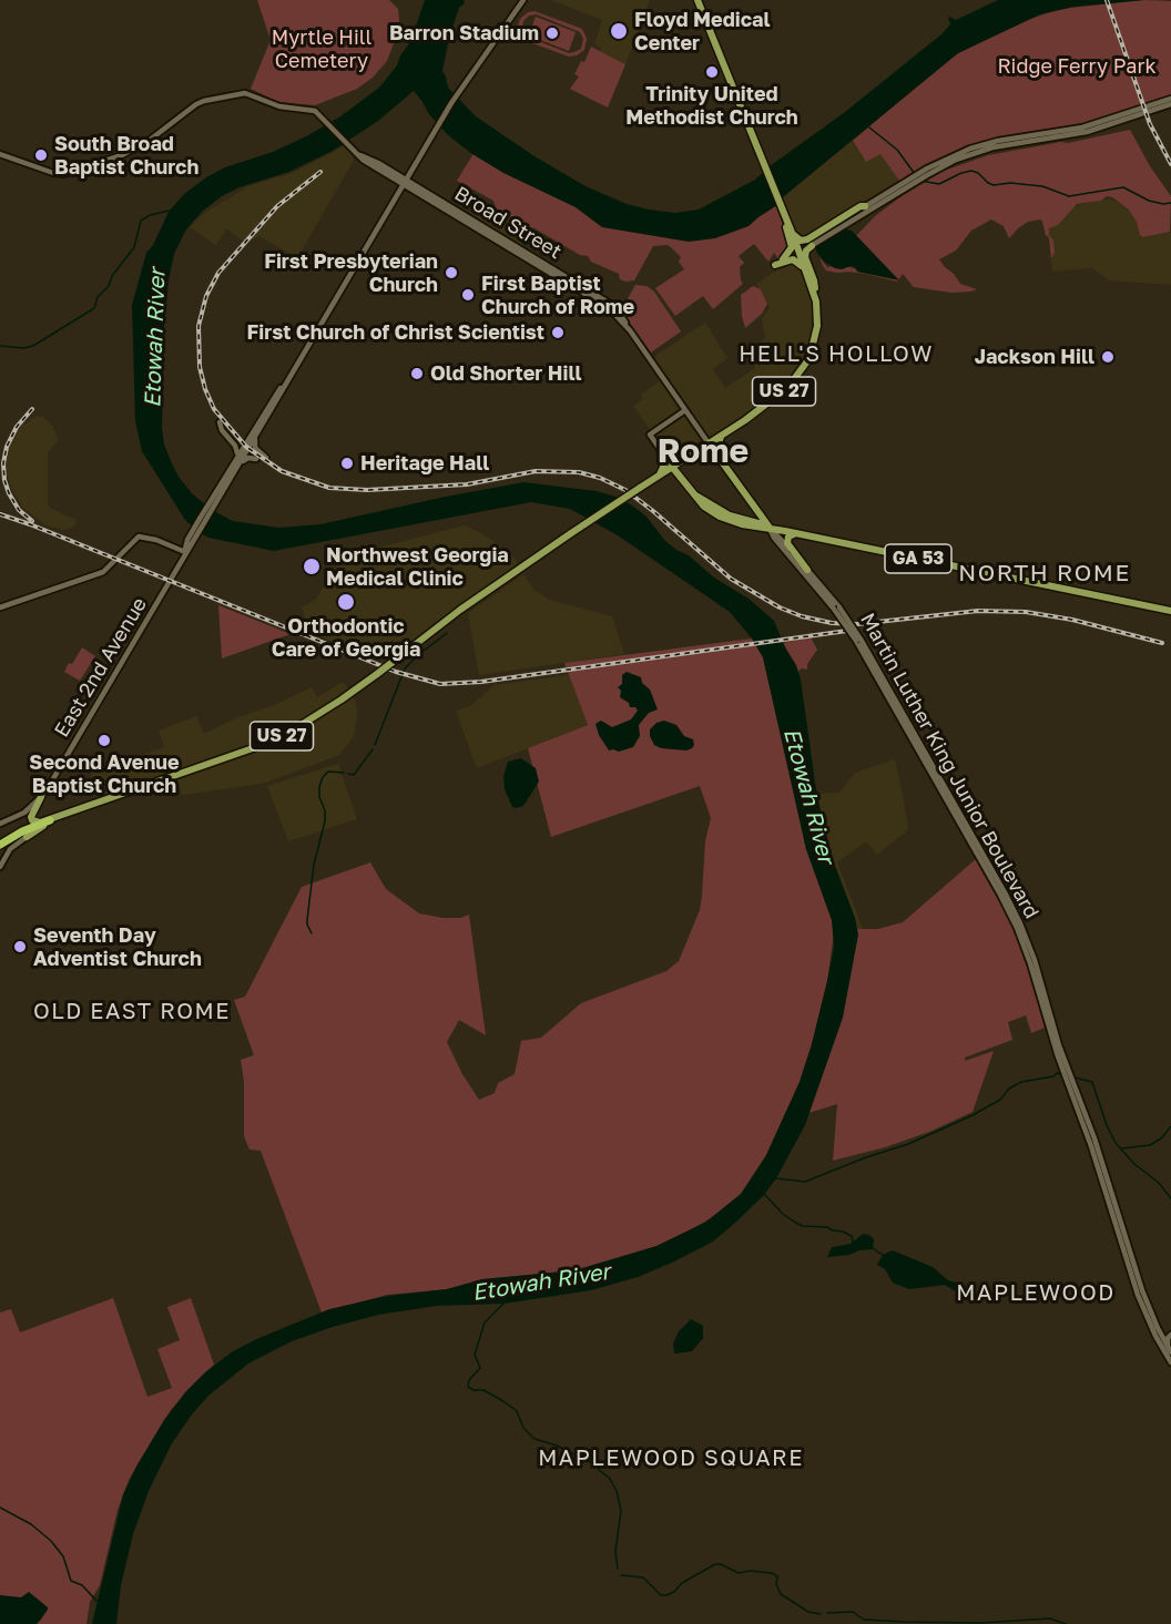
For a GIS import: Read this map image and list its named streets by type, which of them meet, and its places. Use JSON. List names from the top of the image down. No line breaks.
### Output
{"streets":{"highway":["US 27"],"main road":["Broad Street","GA 53","East 2nd Avenue","Martin Luther King Junior Boulevard"]},"crossings":[["Broad Street","US 27"],["Broad Street","GA 53"],["Broad Street","East 2nd Avenue"],["Broad Street","Martin Luther King Junior Boulevard"],["US 27","GA 53"],["GA 53","Martin Luther King Junior Boulevard"]],"districts":["HELL'S HOLLOW","Rome","NORTH ROME","OLD EAST ROME","MAPLEWOOD","MAPLEWOOD SQUARE"],"water":["Etowah River"],"parks":["Myrtle Hill Cemetery","Ridge Ferry Park"],"places":["Floyd Medical Center","Barron Stadium","Trinity United Methodist Church","South Broad Baptist Church","First Presbyterian Church","First Baptist Church of Rome","First Church of Christ Scientist","Jackson Hill","Old Shorter Hill","Heritage Hall","Northwest Georgia Medical Clinic","Orthodontic Care of Georgia","Second Avenue Baptist Church","Seventh Day Adventist Church"]}
